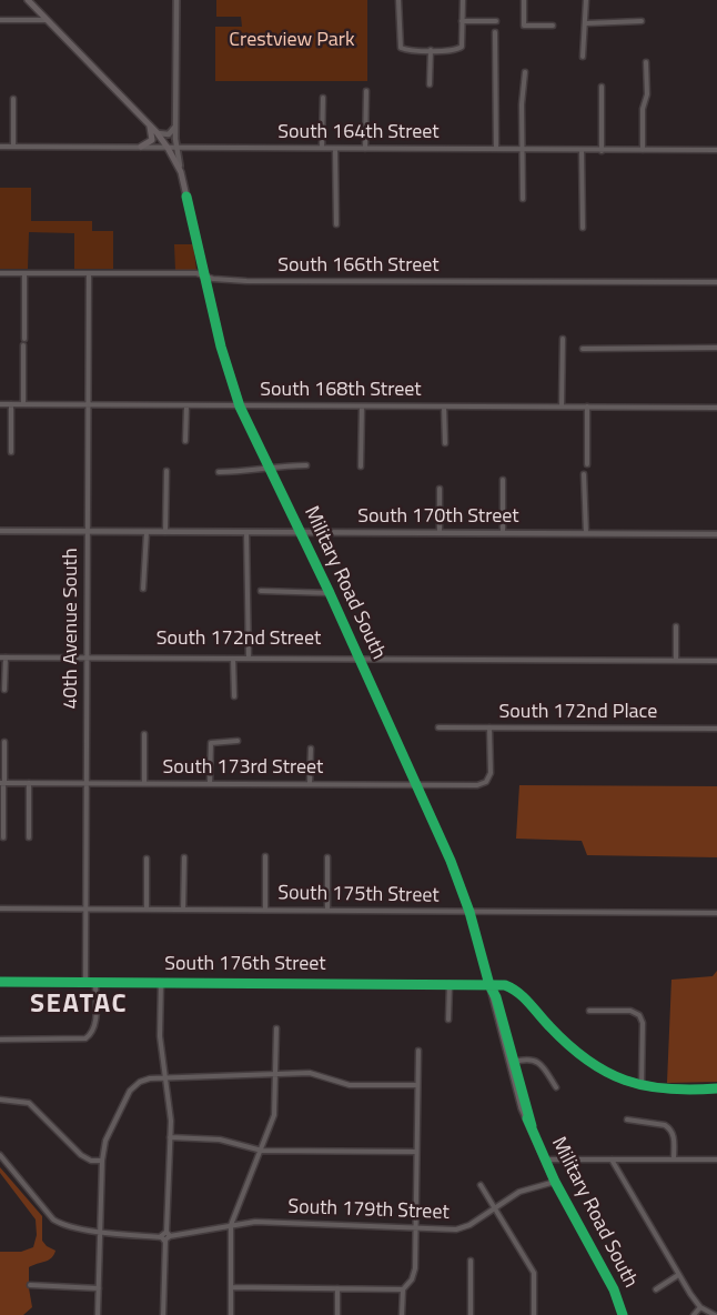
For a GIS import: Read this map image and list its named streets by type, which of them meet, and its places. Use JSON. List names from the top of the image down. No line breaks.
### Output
{"streets":{"main road":["Military Road South"],"street":["South 164th Street","South 166th Street","South 168th Street","South 170th Street","40th Avenue South","South 172nd Street","South 172nd Place","South 173rd Street","South 175th Street","South 176th Street","South 179th Street"]},"crossings":[["South 164th Street","Military Road South"],["South 166th Street","Military Road South"],["South 166th Street","40th Avenue South"],["South 168th Street","Military Road South"],["South 168th Street","40th Avenue South"],["South 170th Street","Military Road South"],["South 170th Street","40th Avenue South"],["Military Road South","South 172nd Street"],["Military Road South","South 173rd Street"],["Military Road South","South 175th Street"],["Military Road South","South 176th Street"],["Military Road South","South 179th Street"],["40th Avenue South","South 172nd Street"],["40th Avenue South","South 173rd Street"],["40th Avenue South","South 175th Street"],["40th Avenue South","South 176th Street"],["South 172nd Place","South 173rd Street"]],"districts":["SEATAC"],"parks":["Crestview Park"]}
